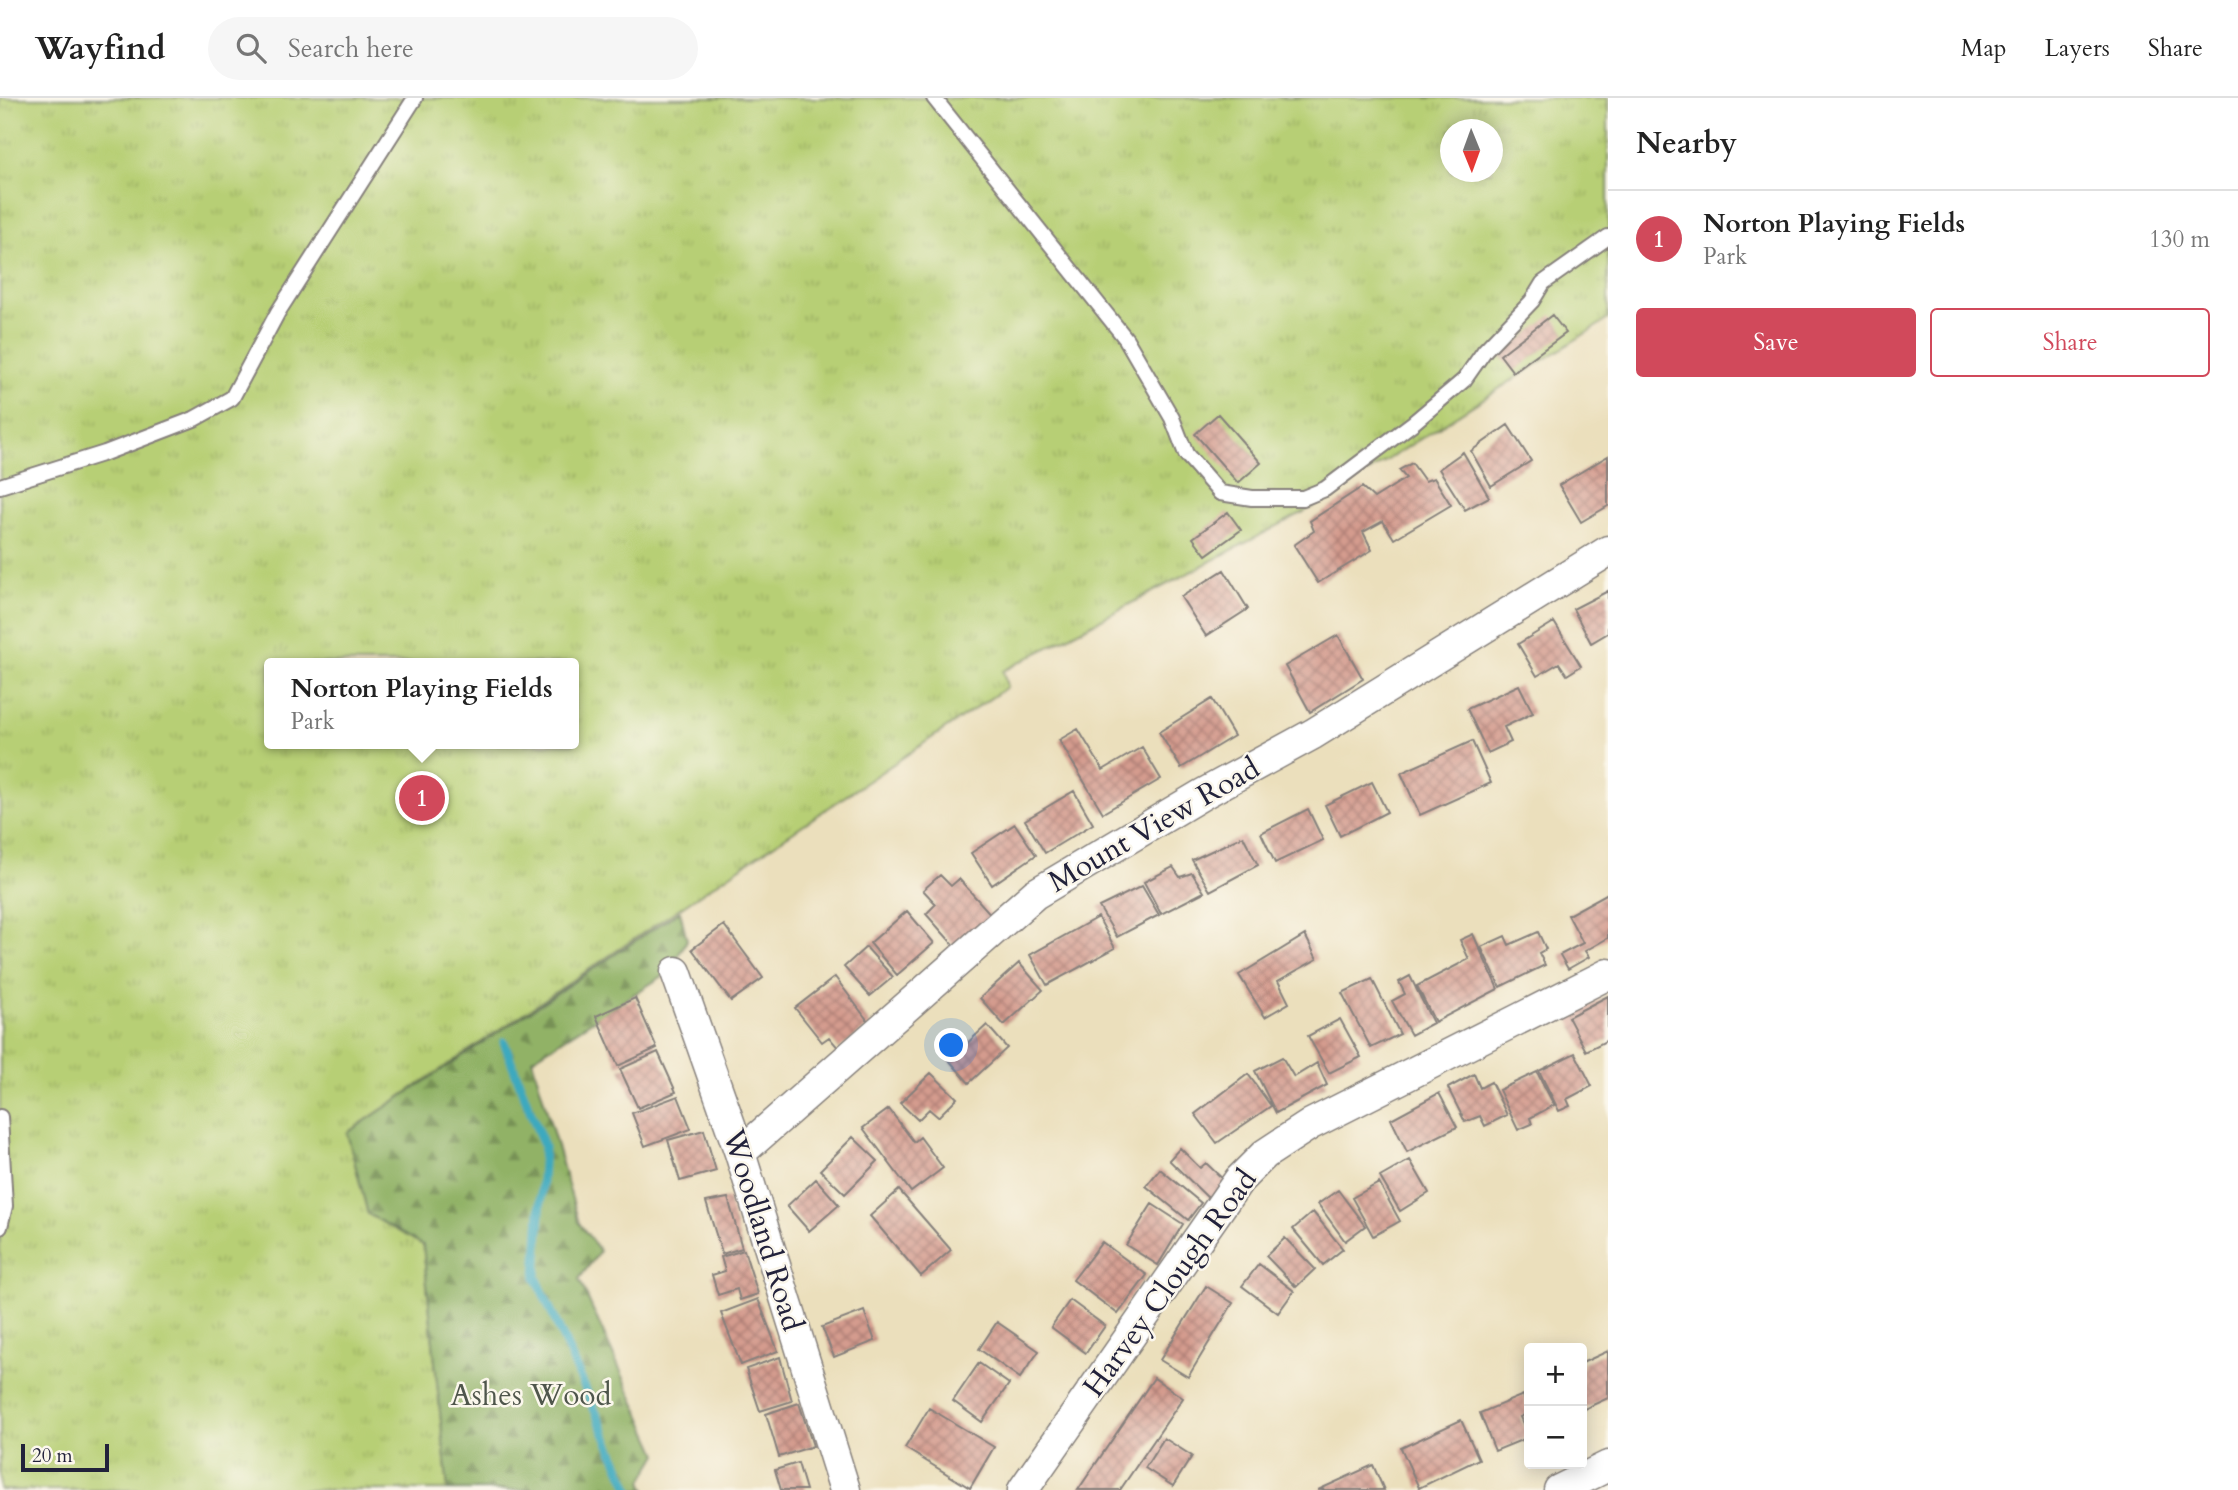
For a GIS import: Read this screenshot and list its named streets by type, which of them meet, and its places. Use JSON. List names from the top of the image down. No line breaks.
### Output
{"streets":{"street":["Mount View Road","Woodland Road","Harvey Clough Road"]},"crossings":[["Mount View Road","Woodland Road"]],"parks":["Ashes Wood"],"scale_bar":"20 m","north":"bottom","page":{"header":"Wayfind","search":"Search here","nav":["Map","Layers","Share"],"heading":"Nearby","list":[{"mark":"1","name":"Norton Playing Fields","note":"Park","value":"130 m"}],"buttons":["Save","Share"],"popup":["Norton Playing Fields","Park"],"pins":"1","map_buttons":["+","−"],"scale":"20 m"}}
